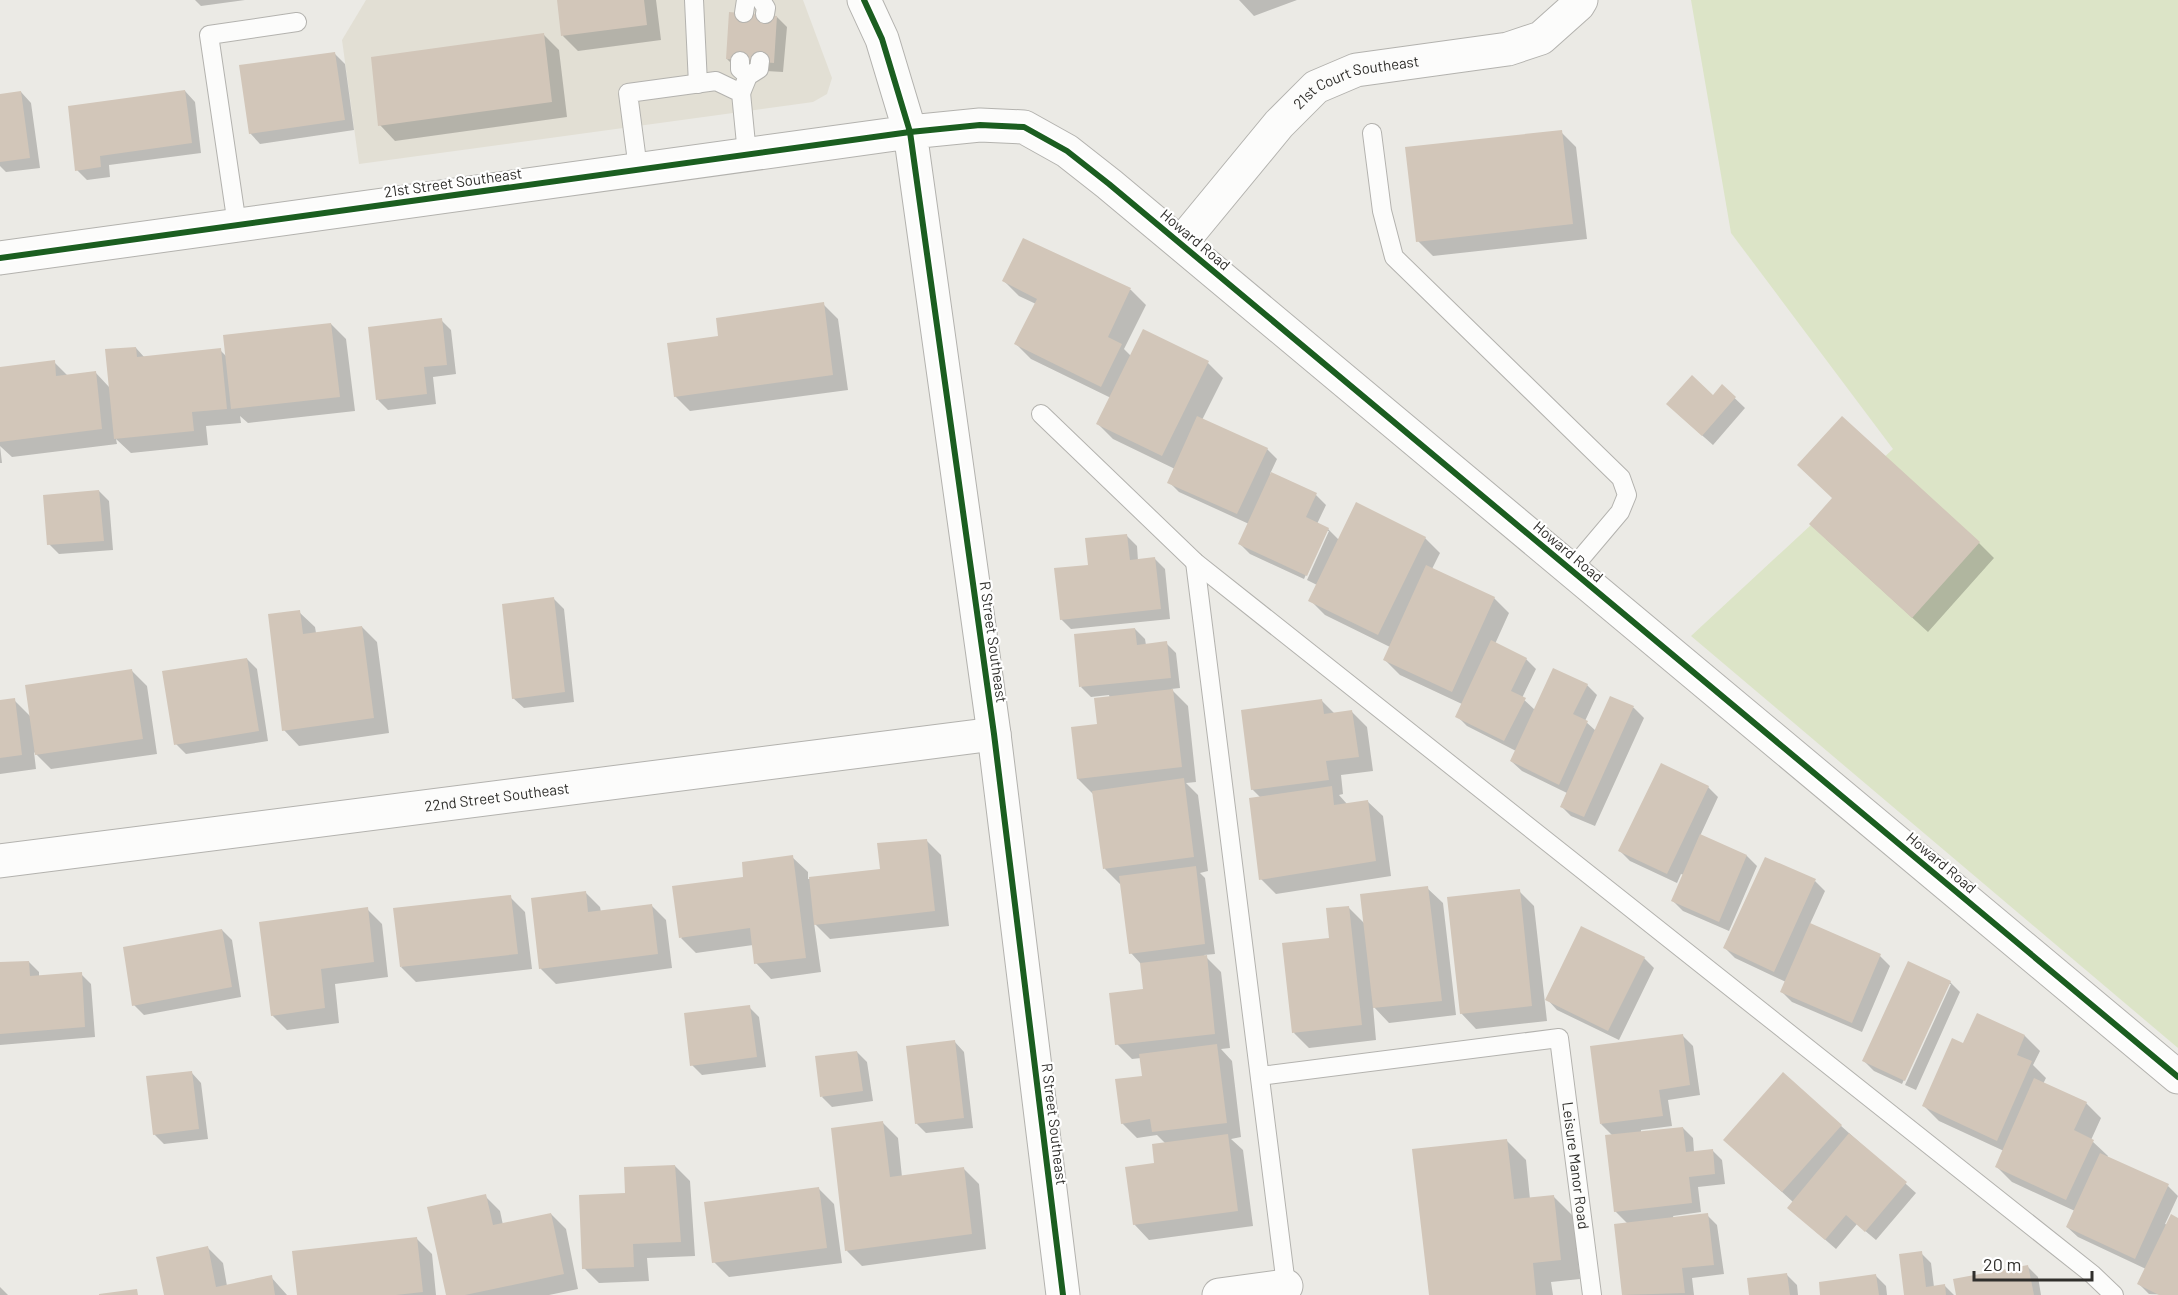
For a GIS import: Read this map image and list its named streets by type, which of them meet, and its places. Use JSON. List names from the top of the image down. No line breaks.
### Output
{"streets":{"street":["21st Court Southeast","21st Street Southeast","Howard Road","R Street Southeast","22nd Street Southeast"],"lane":["Leisure Manor Road"]},"crossings":[["21st Court Southeast","Howard Road"],["21st Street Southeast","Howard Road"],["21st Street Southeast","R Street Southeast"],["Howard Road","R Street Southeast"],["R Street Southeast","22nd Street Southeast"]],"scale_bar":"20 m"}
